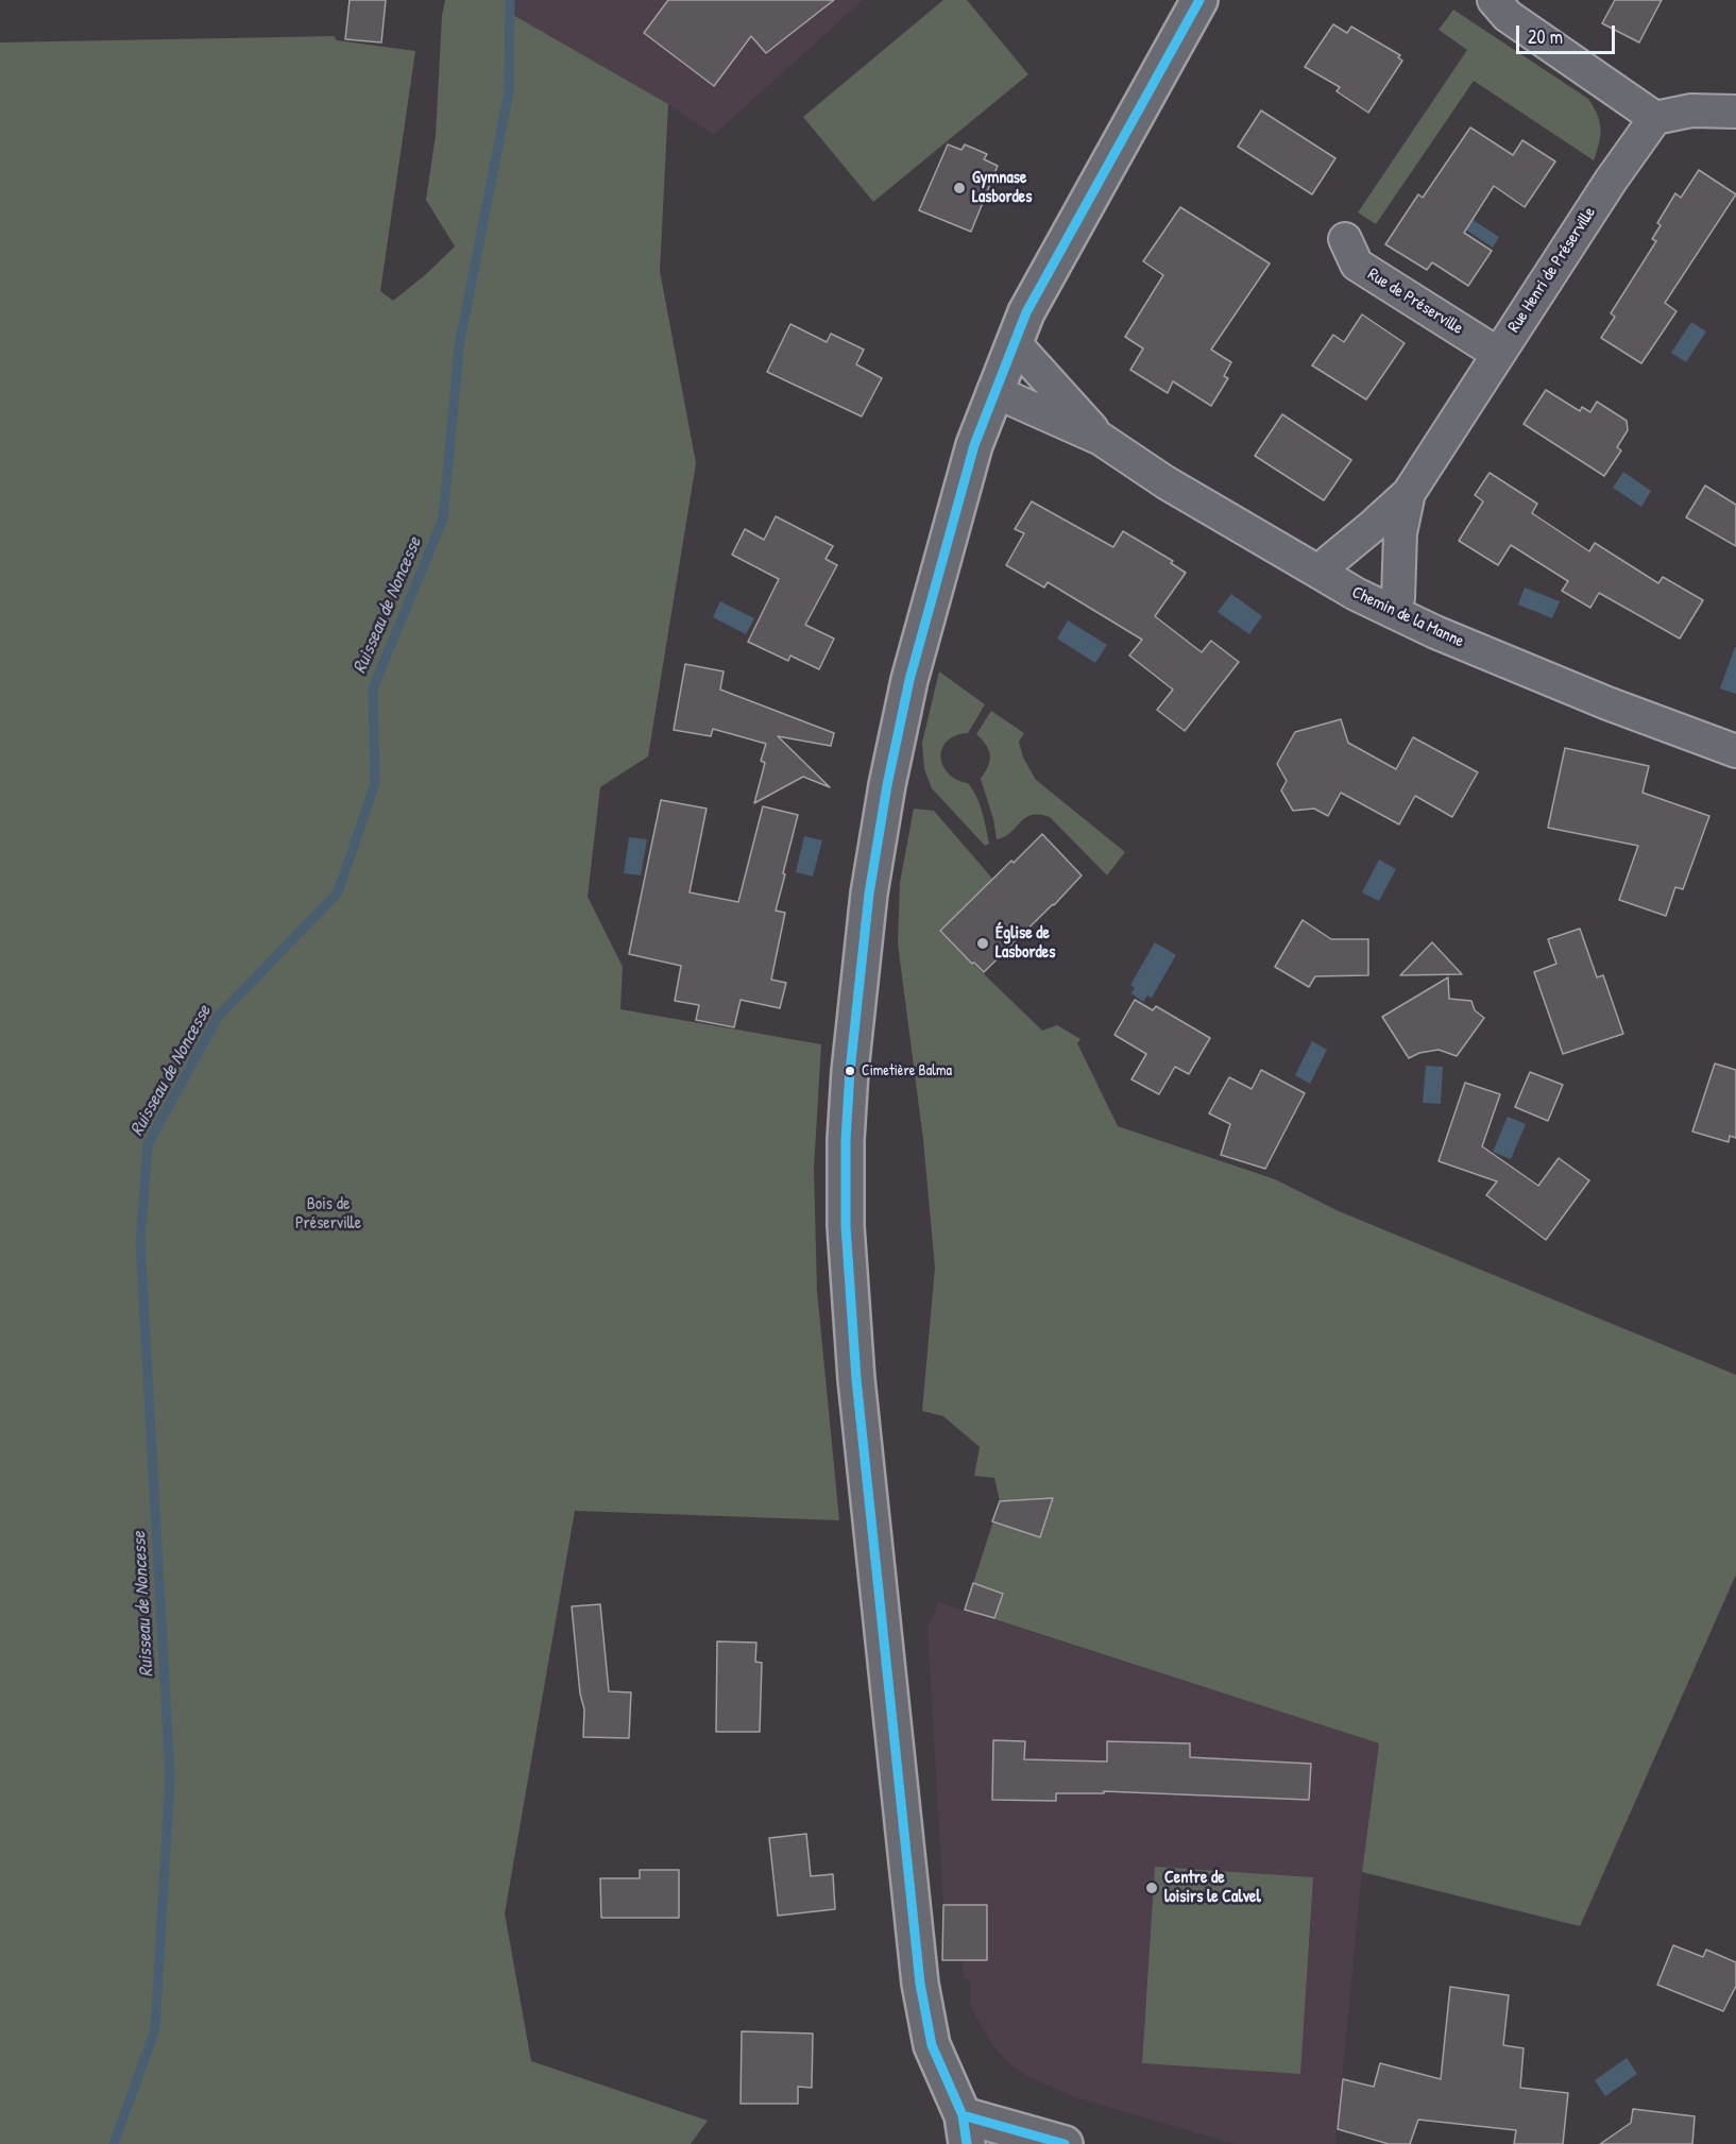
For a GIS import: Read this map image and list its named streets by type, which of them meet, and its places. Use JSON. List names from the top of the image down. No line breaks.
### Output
{"streets":{"street":["Rue Henri de Préserville","Rue de Préserville","Chemin de la Manne"]},"crossings":[["Rue Henri de Préserville","Rue de Préserville"],["Rue Henri de Préserville","Chemin de la Manne"]],"water":["Ruisseau de Noncesse"],"parks":["Bois de Préserville"],"places":["Gymnase Lasbordes","Église de Lasbordes","Cimetière Balma","Centre de loisirs le Calvel"],"scale_bar":"20 m"}
